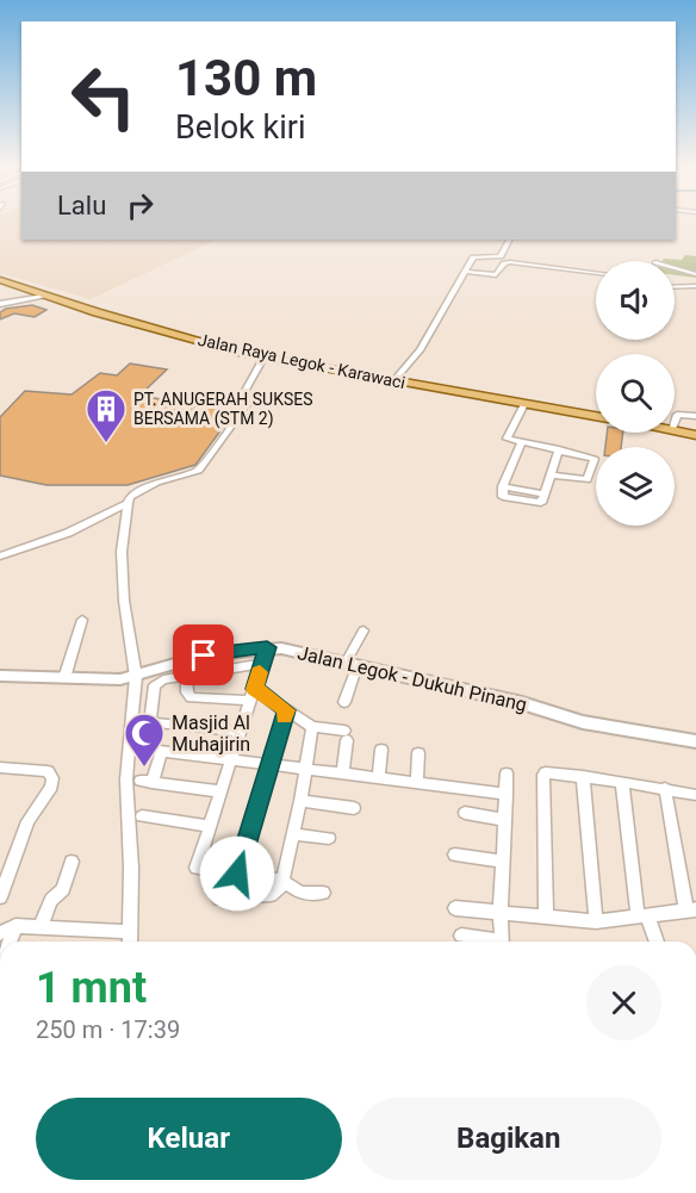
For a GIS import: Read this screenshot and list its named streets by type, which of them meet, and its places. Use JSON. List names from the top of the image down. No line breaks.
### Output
{"streets":{"main road":["Jalan Raya Legok - Karawaci"],"street":["Jalan Legok - Dukuh Pinang"]},"places":{"building":["PT. ANUGERAH SUKSES BERSAMA (STM 2)"],"mosque":["Masjid Al Muhajirin"]},"page":{"turn":["130 m","Belok kiri"],"then":"Lalu","heading":["1 mnt","250 m · 17:39"],"buttons":["Keluar","Bagikan"]}}
